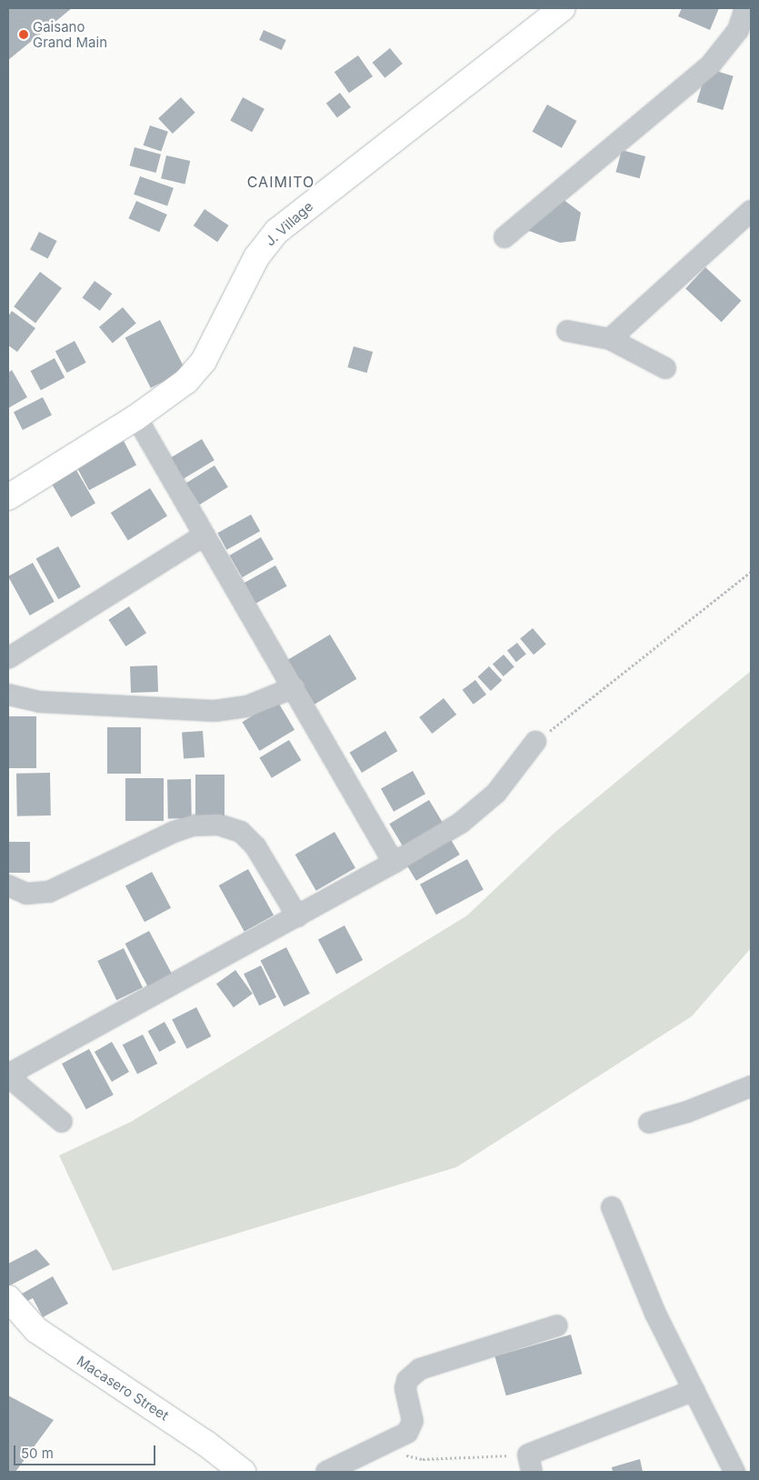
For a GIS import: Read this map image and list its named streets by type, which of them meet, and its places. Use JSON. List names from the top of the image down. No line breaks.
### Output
{"streets":{"street":["J. Village","Macasero Street"]},"districts":["CAIMITO"],"places":["Gaisano Grand Main"],"scale_bar":"50 m"}
